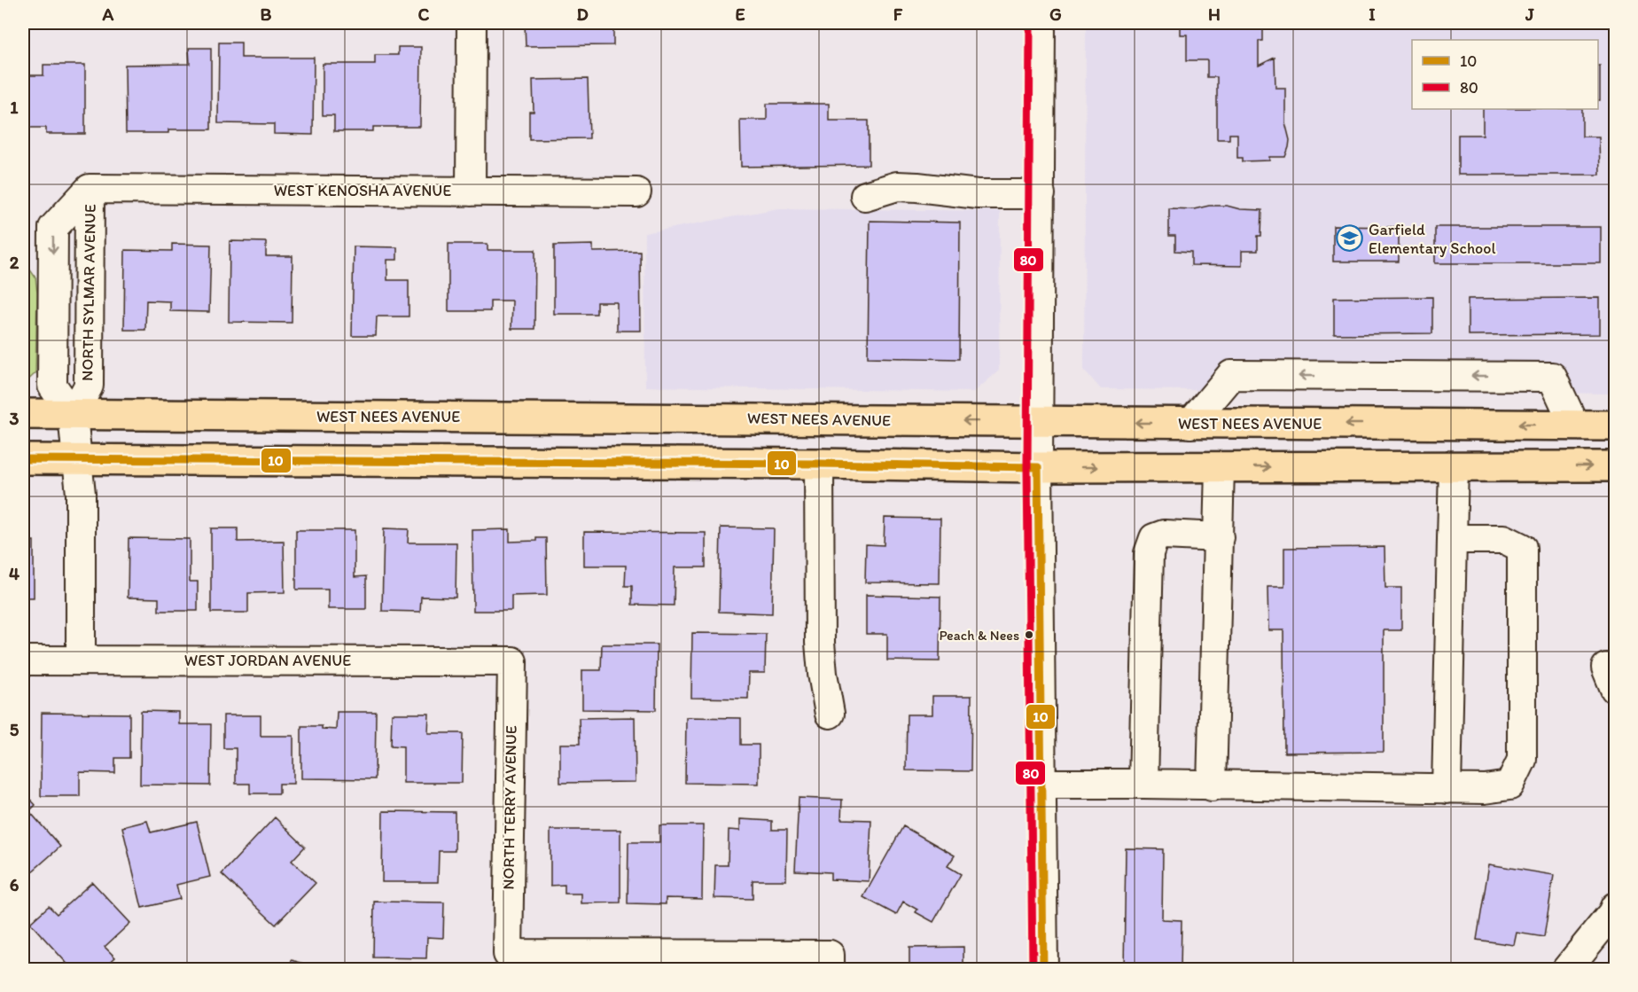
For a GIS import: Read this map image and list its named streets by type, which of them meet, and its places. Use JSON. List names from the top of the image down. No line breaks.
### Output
{"streets":{"main road":["WEST NEES AVENUE"],"street":["WEST KENOSHA AVENUE","NORTH SYLMAR AVENUE","WEST JORDAN AVENUE","NORTH TERRY AVENUE"]},"crossings":[["WEST KENOSHA AVENUE","NORTH SYLMAR AVENUE"],["NORTH SYLMAR AVENUE","WEST NEES AVENUE"],["NORTH SYLMAR AVENUE","WEST JORDAN AVENUE"],["WEST JORDAN AVENUE","NORTH TERRY AVENUE"]],"places":{"school or university":["Garfield Elementary School"],"other":["Peach & Nees"]},"lines":["transit line 80","transit line 10"],"legend":["10","80"],"grid":{"columns":["A","B","C","D","E","F","G","H","I","J"],"rows":["1","2","3","4","5","6"]}}
